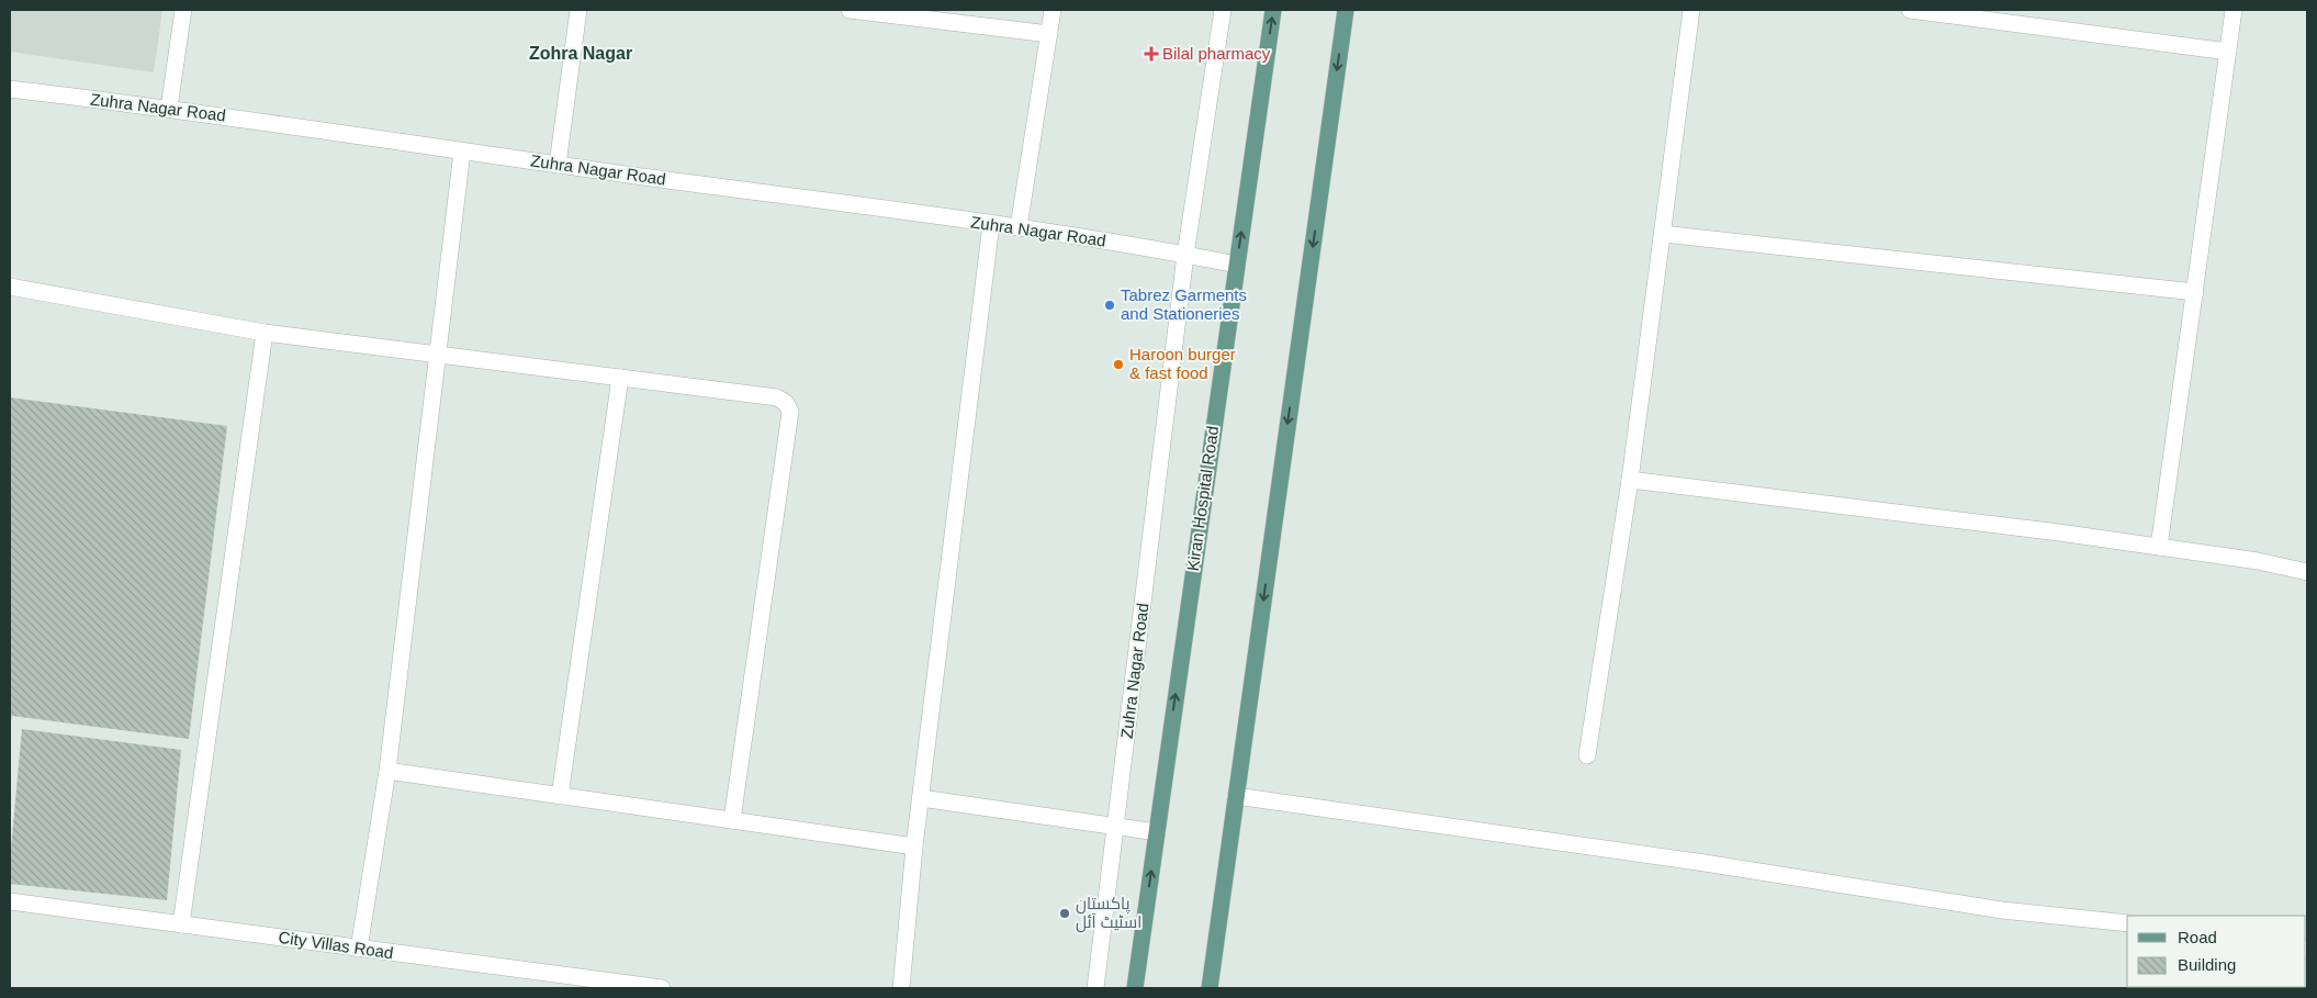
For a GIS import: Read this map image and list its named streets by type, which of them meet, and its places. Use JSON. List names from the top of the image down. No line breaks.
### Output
{"streets":{"main road":["Kiran Hospital Road"],"street":["Zuhra Nagar Road","City Villas Road"]},"districts":["Zohra Nagar"],"places":{"health":["Bilal pharmacy"],"other":["Tabrez Garments and Stationeries","Haroon burger & fast food","پاکستان اسٹیٹ آئل"]},"legend":["Road","Building"]}
